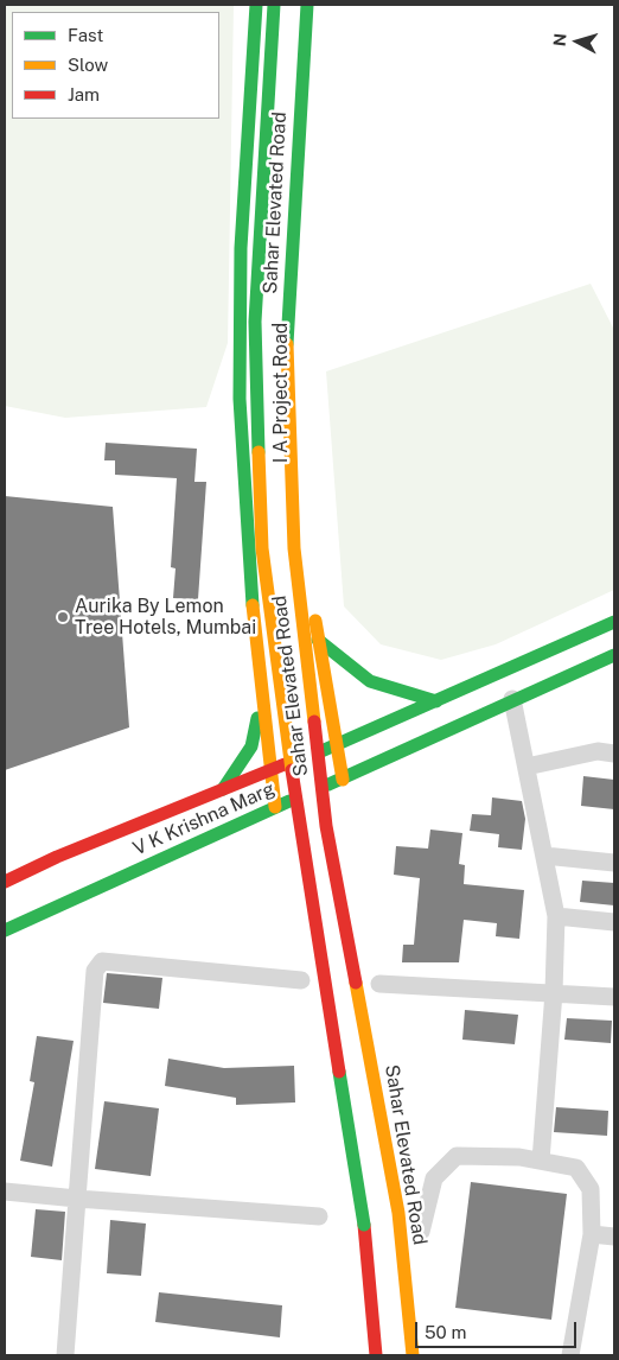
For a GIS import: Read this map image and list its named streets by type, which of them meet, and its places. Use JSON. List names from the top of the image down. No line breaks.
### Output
{"streets":{"main road":["Sahar Elevated Road","I A Project Road","V K Krishna Marg"]},"crossings":[["I A Project Road","V K Krishna Marg"]],"places":["Aurika By Lemon Tree Hotels, Mumbai"],"legend":["Fast","Slow","Jam"],"scale_bar":"50 m","north":"left"}
